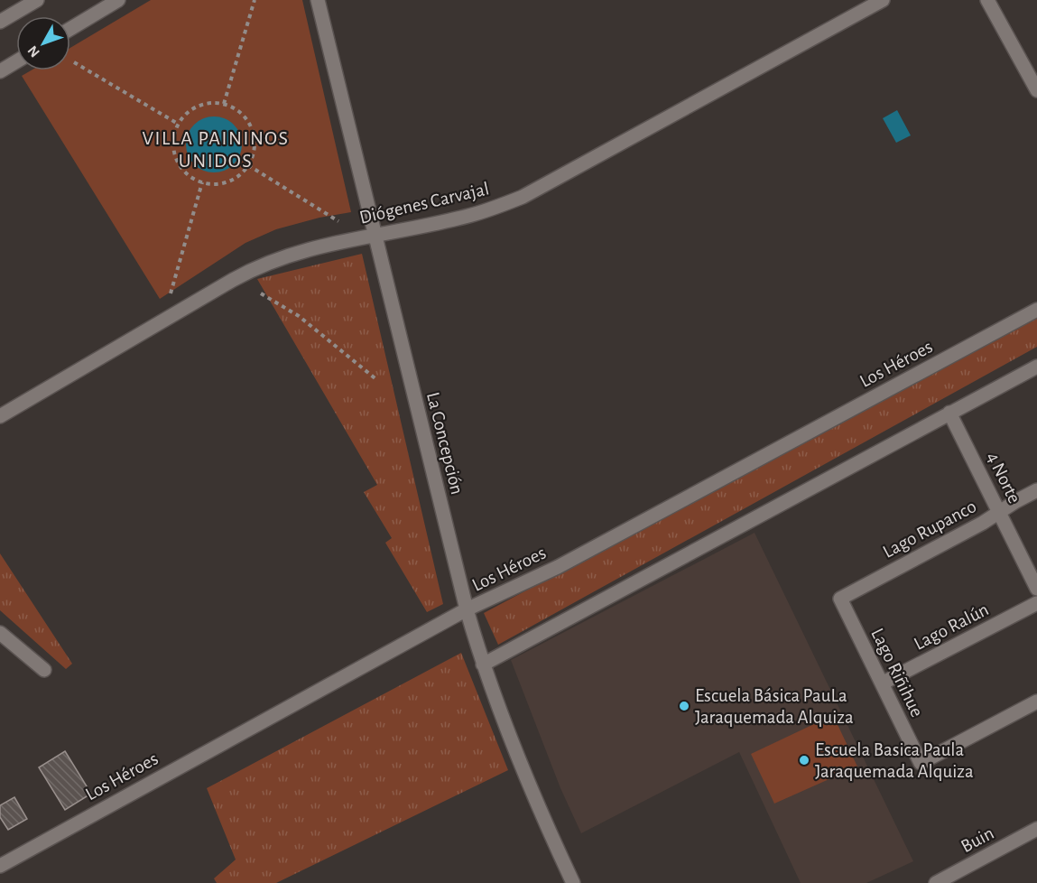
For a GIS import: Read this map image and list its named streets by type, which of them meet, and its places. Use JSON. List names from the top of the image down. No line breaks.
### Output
{"streets":{"street":["Diógenes Carvajal","Los Héroes","La Concepción","4 Norte","Lago Rupanco","Lago Ralún","Lago Riñihue","Buin"]},"crossings":[["Diógenes Carvajal","La Concepción"],["Los Héroes","La Concepción"],["4 Norte","Lago Rupanco"],["Lago Rupanco","Lago Riñihue"],["Lago Ralún","Lago Riñihue"]],"districts":["VILLA PAININOS UNIDOS"],"places":["Escuela Básica PauLa Jaraquemada Alquiza","Escuela Basica Paula Jaraquemada Alquiza"],"north":"bottom left"}
